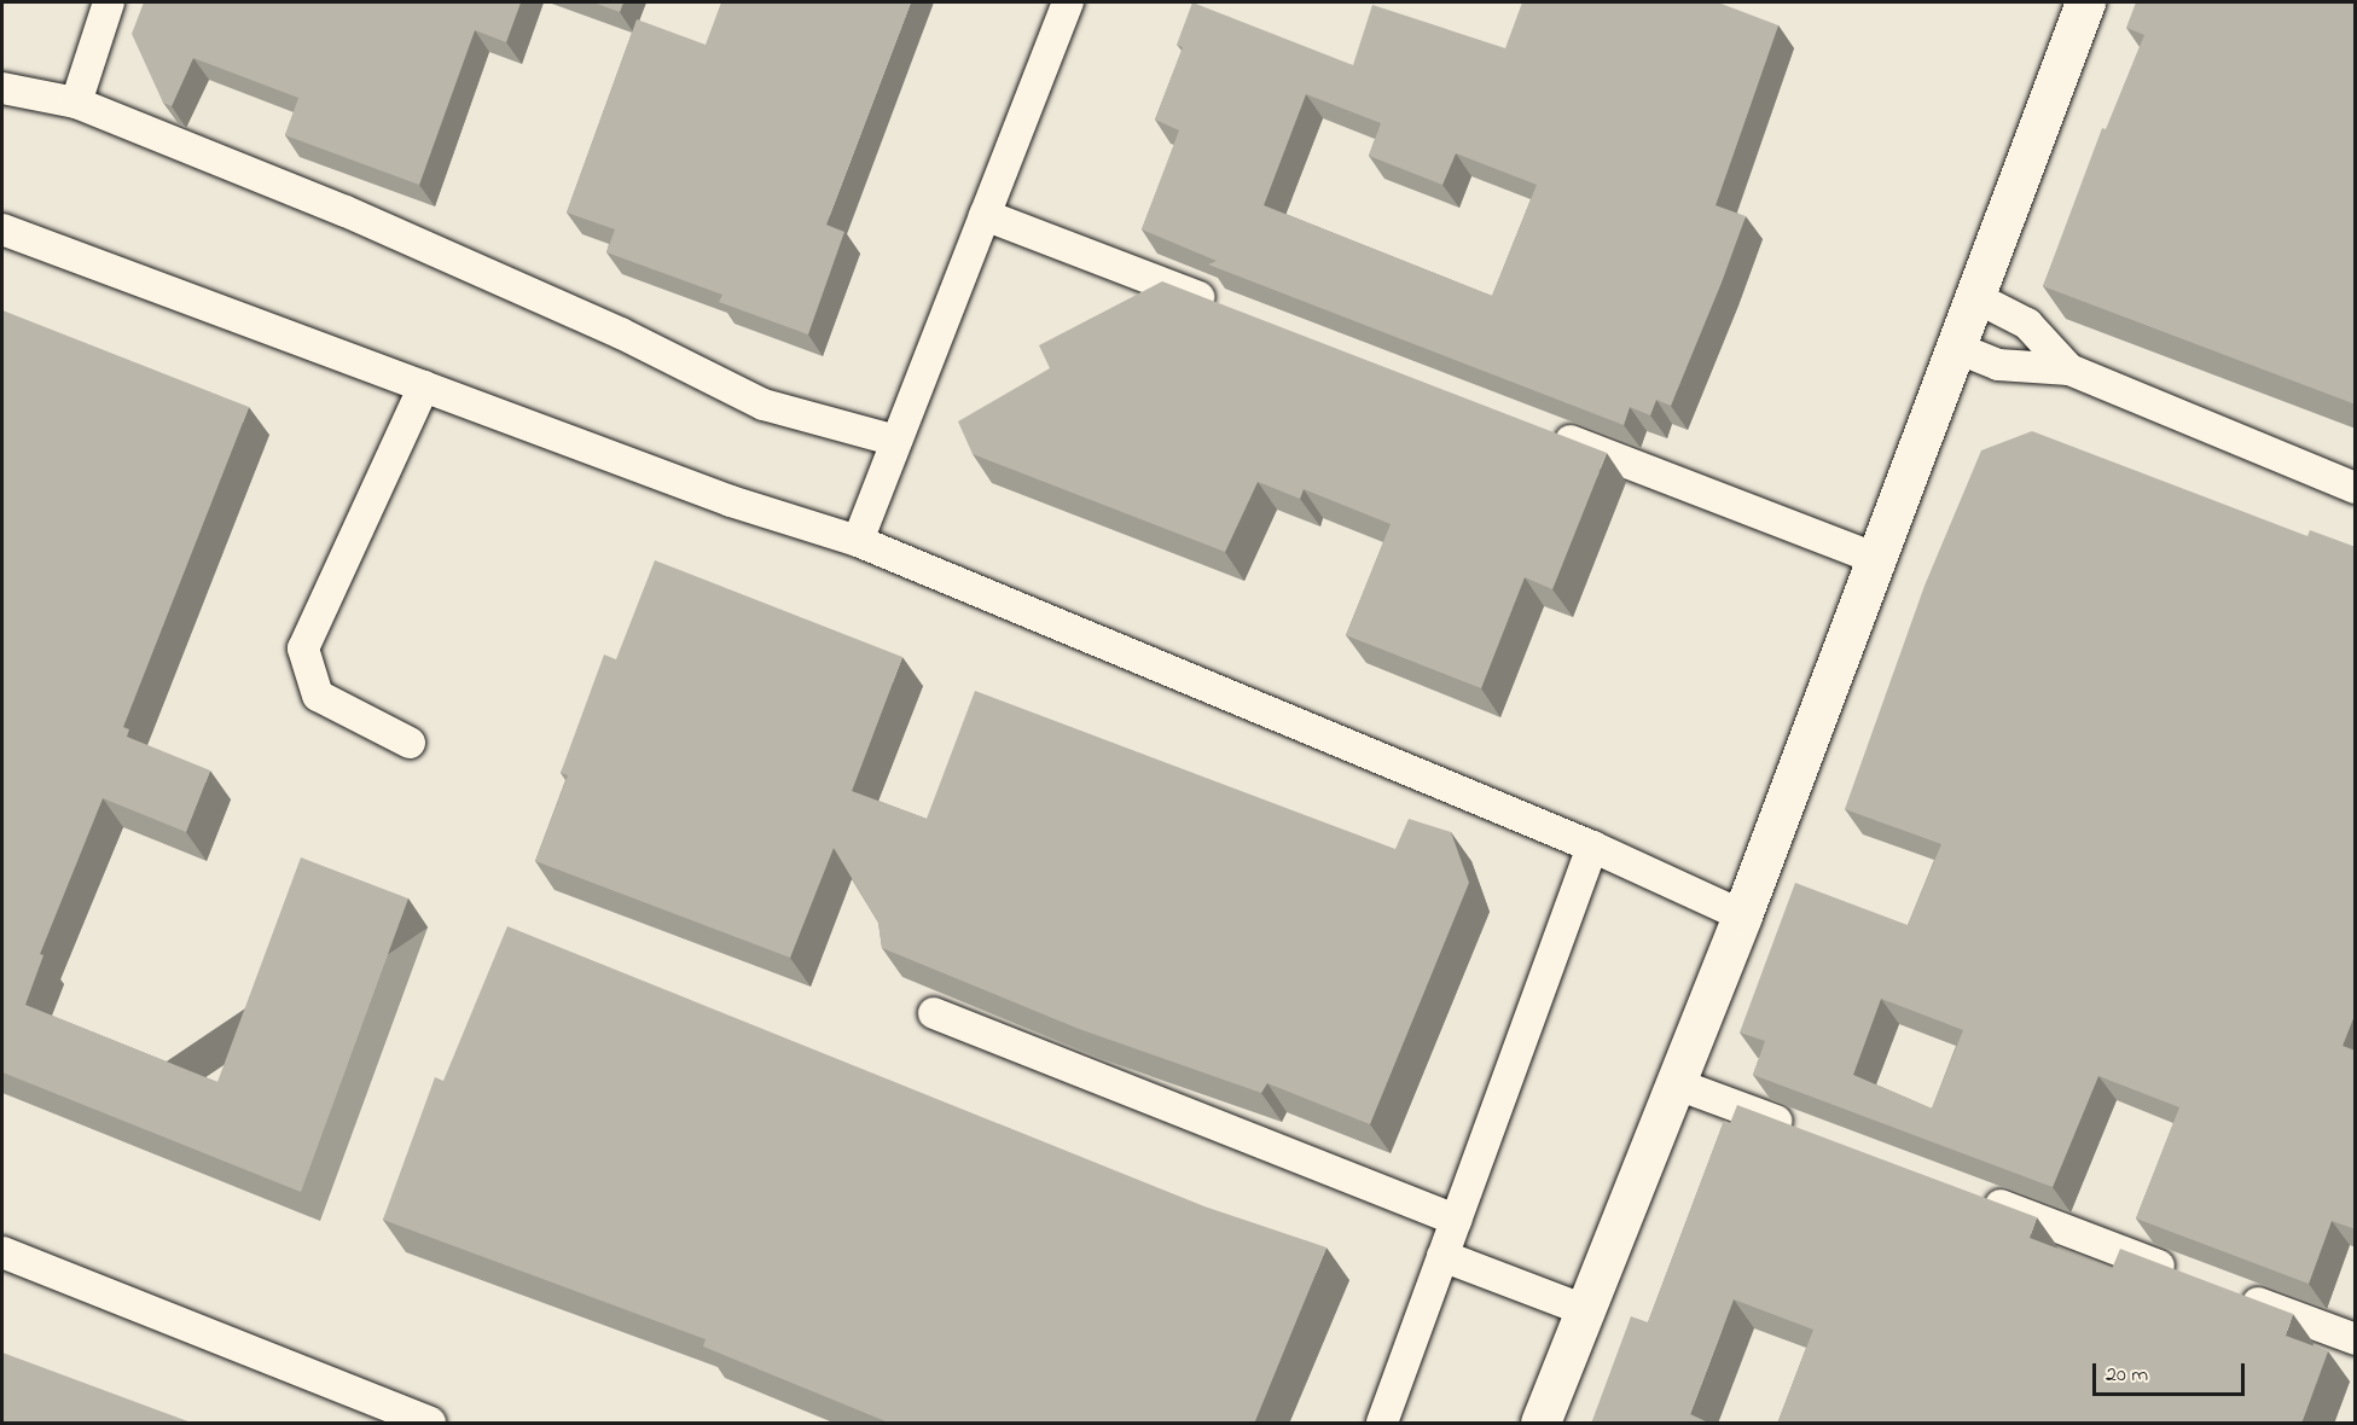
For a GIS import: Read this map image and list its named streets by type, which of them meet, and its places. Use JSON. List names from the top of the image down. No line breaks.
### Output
{"scale_bar":"20 m"}
